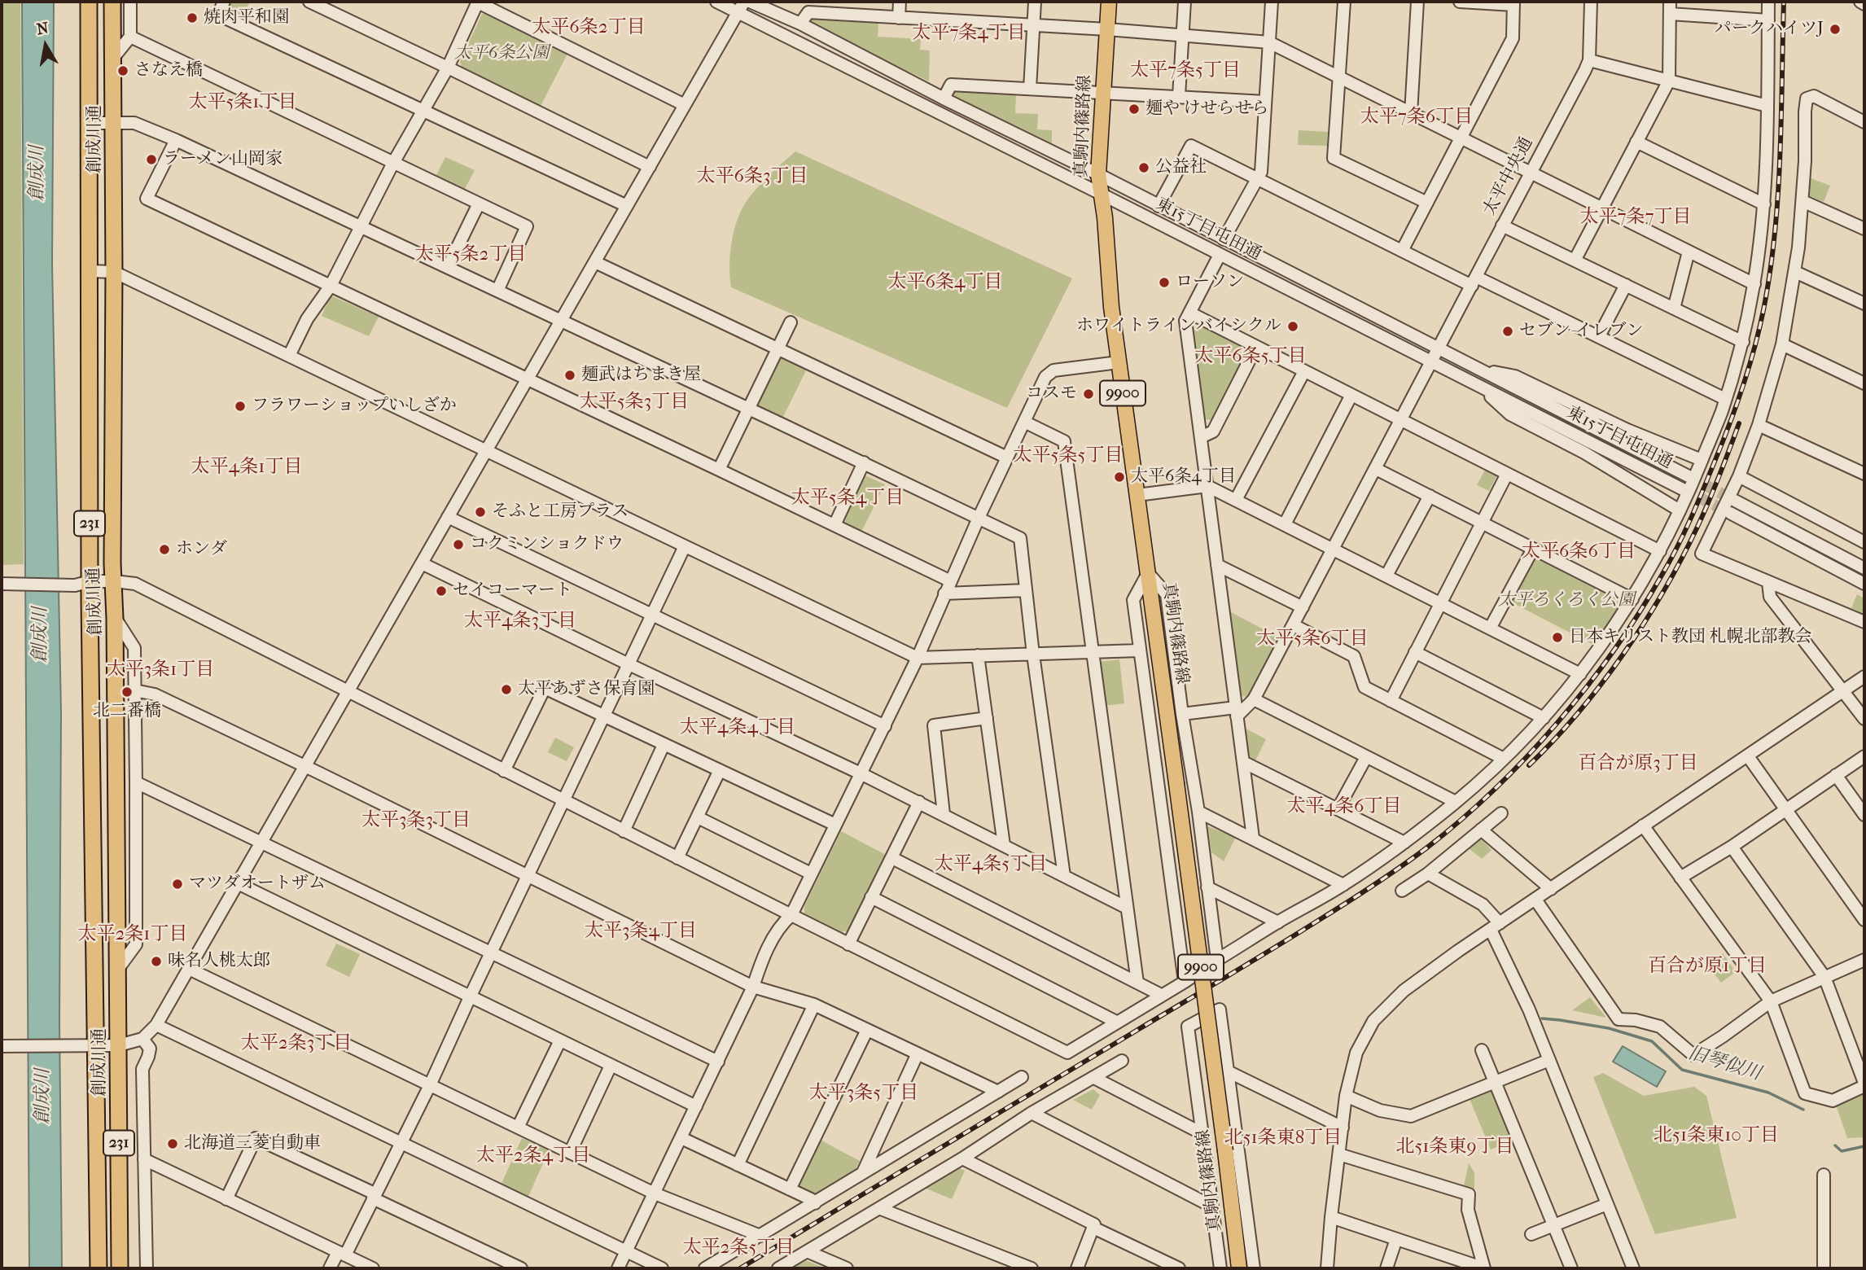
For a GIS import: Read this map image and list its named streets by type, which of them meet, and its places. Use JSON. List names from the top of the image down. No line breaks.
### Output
{"streets":{"highway":["創成川通","231"],"main road":["真駒内篠路線","9900"],"street":["太平中央通","東15丁目屯田通"]},"crossings":[["真駒内篠路線","東15丁目屯田通"],["太平中央通","東15丁目屯田通"]],"districts":["太平6条2丁目","太平7条4丁目","太平7条5丁目","太平5条1丁目","太平7条6丁目","太平6条3丁目","太平7条7丁目","太平5条2丁目","太平6条4丁目","太平6条5丁目","太平5条3丁目","太平5条5丁目","太平4条1丁目","太平5条4丁目","太平6条6丁目","太平4条3丁目","太平5条6丁目","太平3条1丁目","太平4条4丁目","百合が原3丁目","太平4条6丁目","太平3条3丁目","太平4条5丁目","太平3条4丁目","太平2条1丁目","百合が原1丁目","太平2条3丁目","太平3条5丁目","北51条東10丁目","北51条東8丁目","北51条東9丁目","太平2条4丁目","太平2条5丁目"],"water":["創成川","旧琴似川"],"parks":["太平6条公園","太平ろくろく公園"],"places":["焼肉平和園","パークハイツJ","さなえ橋","麺や けせらせら","ラーメン山岡家","公益社","ローソン","ホワイトラインバイシクル","セブン-イレブン","麺武はちまき屋","コスモ","フラワーショップいしざか","太平6条4丁目","そふと工房プラス","コクミンショクドウ","ホンダ","セイコーマート","日本キリスト教団 札幌北部教会","太平あずさ保育園","北二番橋","マツダオートザム","味名人桃太郎","北海道三菱自動車"],"north":"top"}
